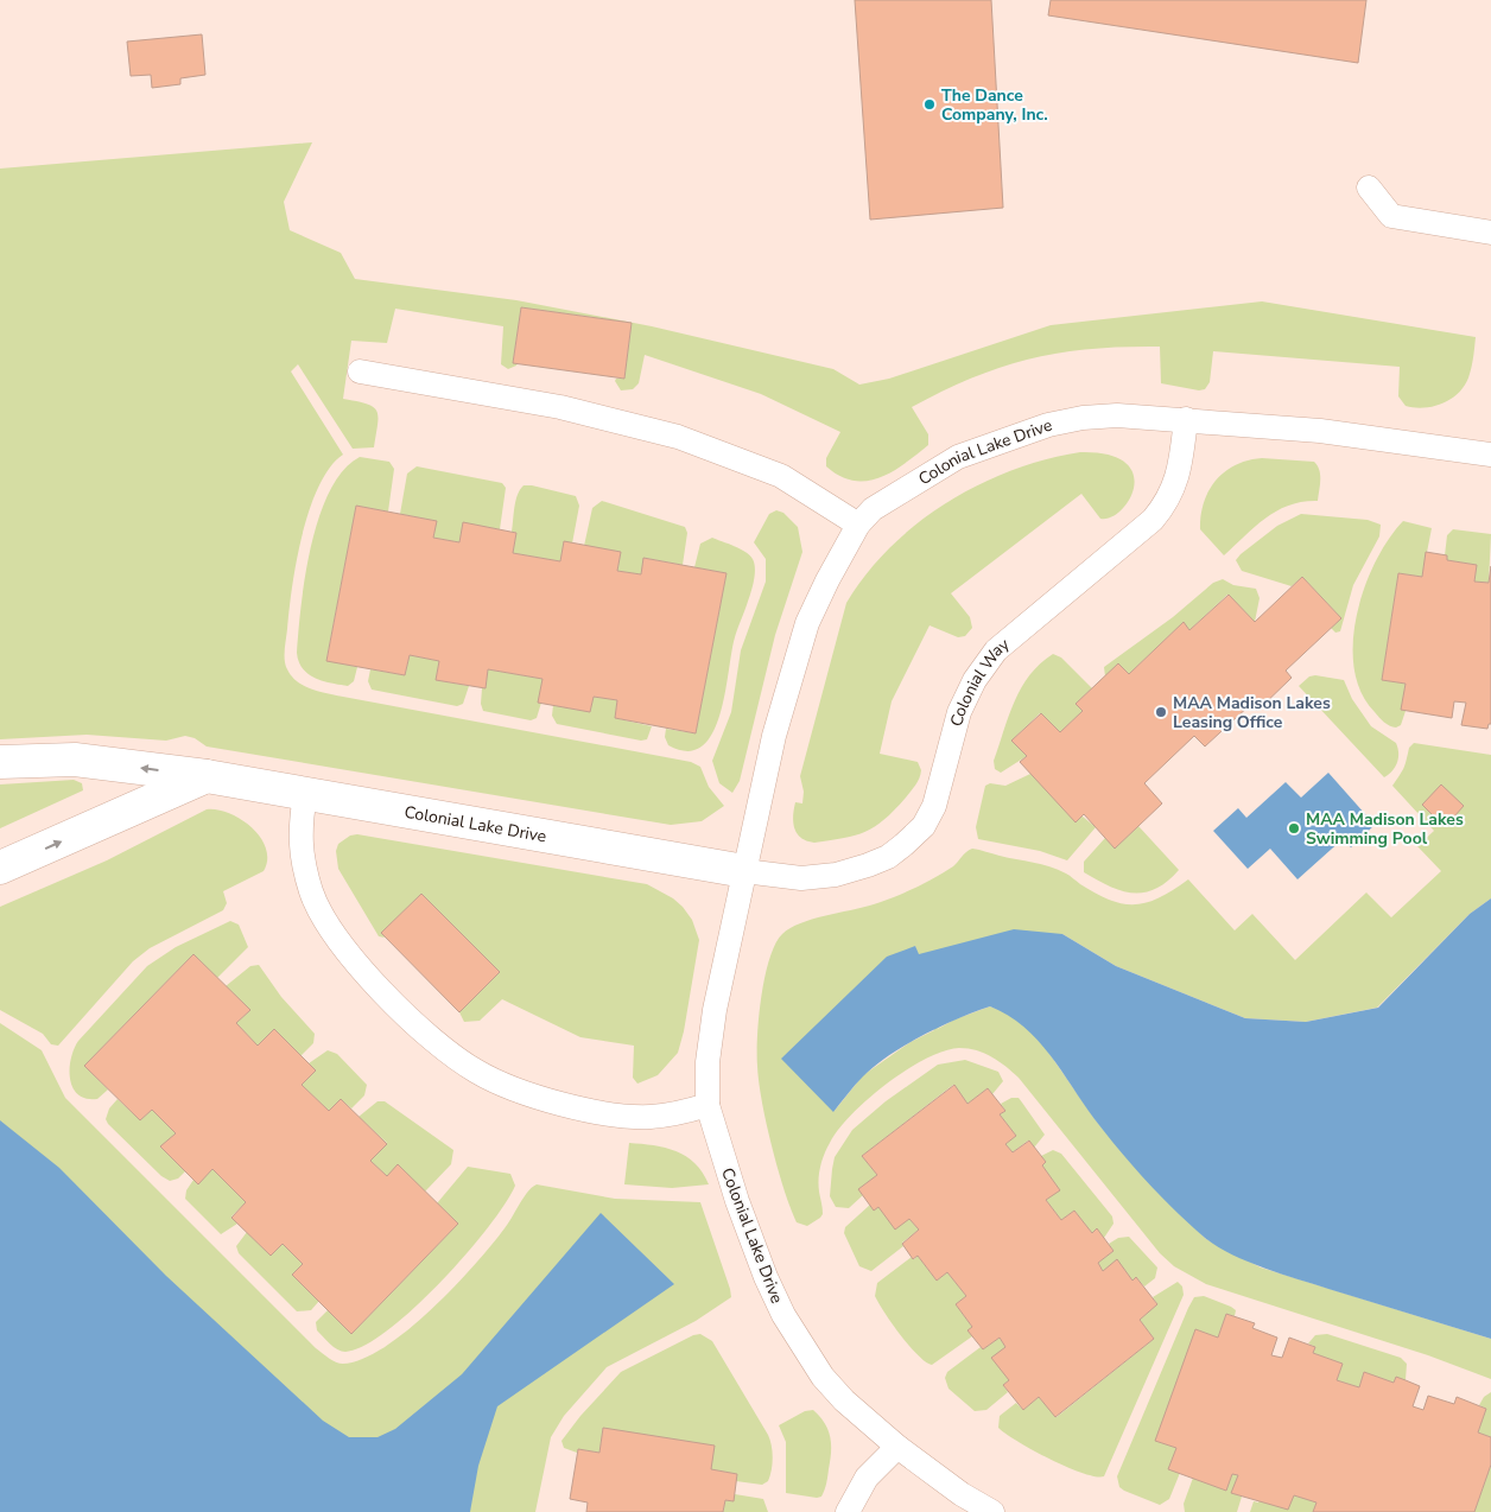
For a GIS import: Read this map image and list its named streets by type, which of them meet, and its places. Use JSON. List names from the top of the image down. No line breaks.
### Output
{"streets":{"street":["Colonial Lake Drive"],"lane":["Colonial Way"]},"crossings":[["Colonial Lake Drive","Colonial Way"]],"places":["The Dance Company, Inc.","MAA Madison Lakes Leasing Office","MAA Madison Lakes Swimming Pool"]}
